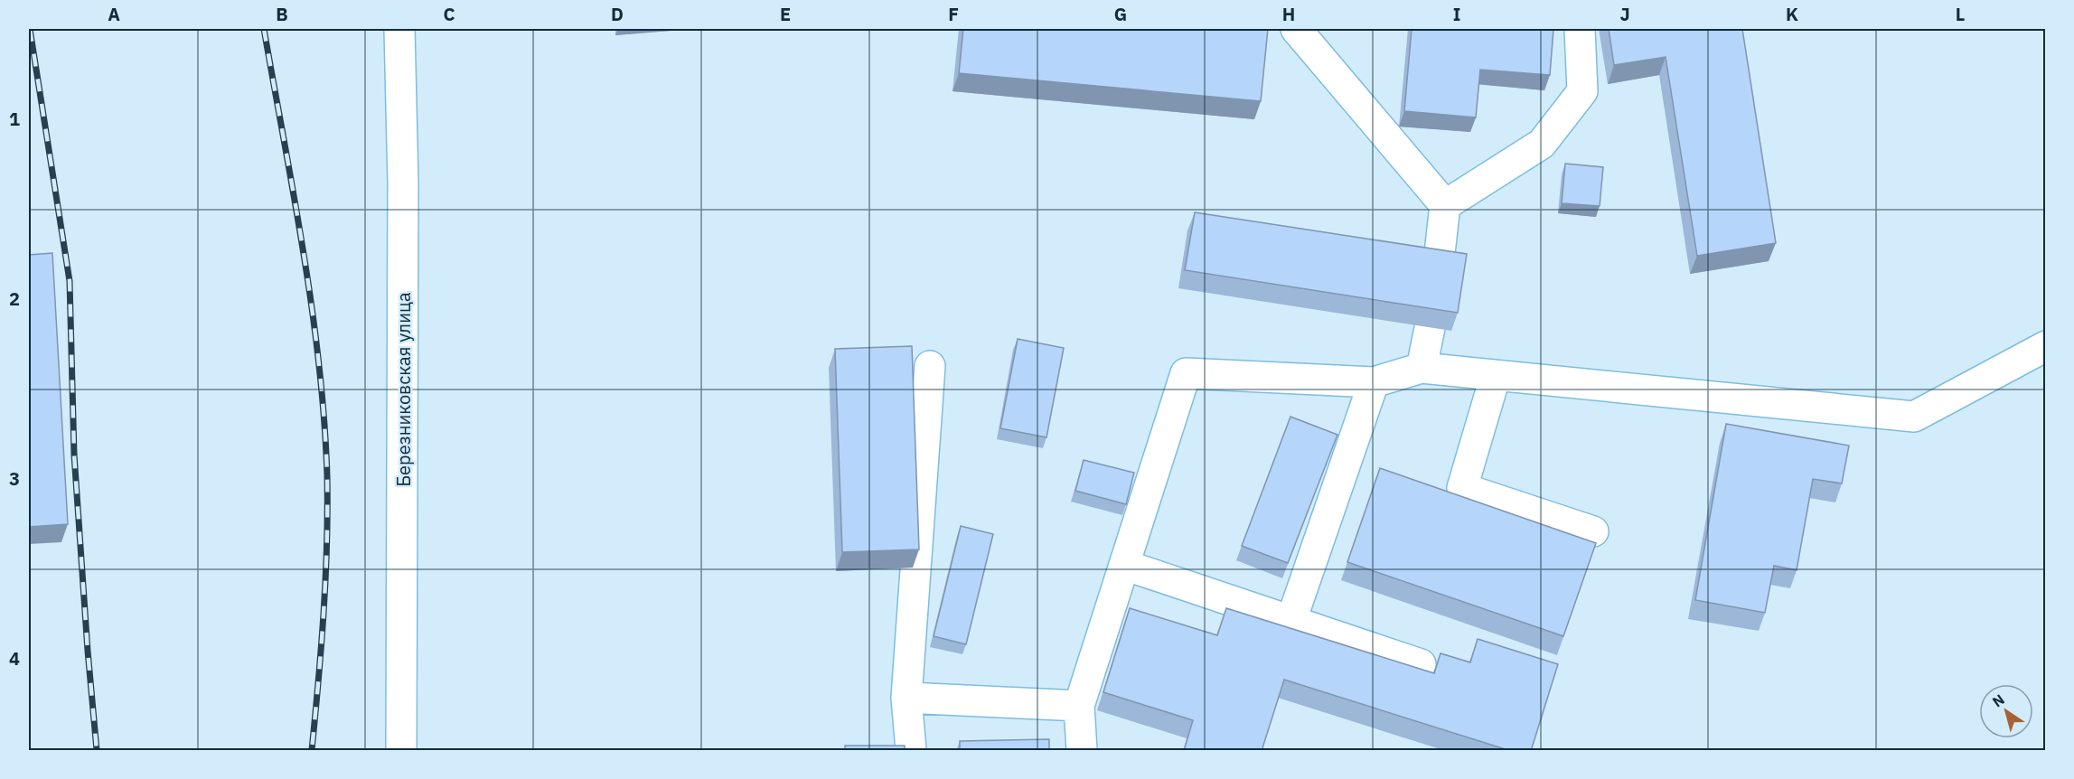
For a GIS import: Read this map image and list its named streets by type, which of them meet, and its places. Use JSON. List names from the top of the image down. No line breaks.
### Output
{"streets":{"street":["Березниковская улица"]},"north":"top left","grid":{"columns":["A","B","C","D","E","F","G","H","I","J","K","L"],"rows":["1","2","3","4"]}}
